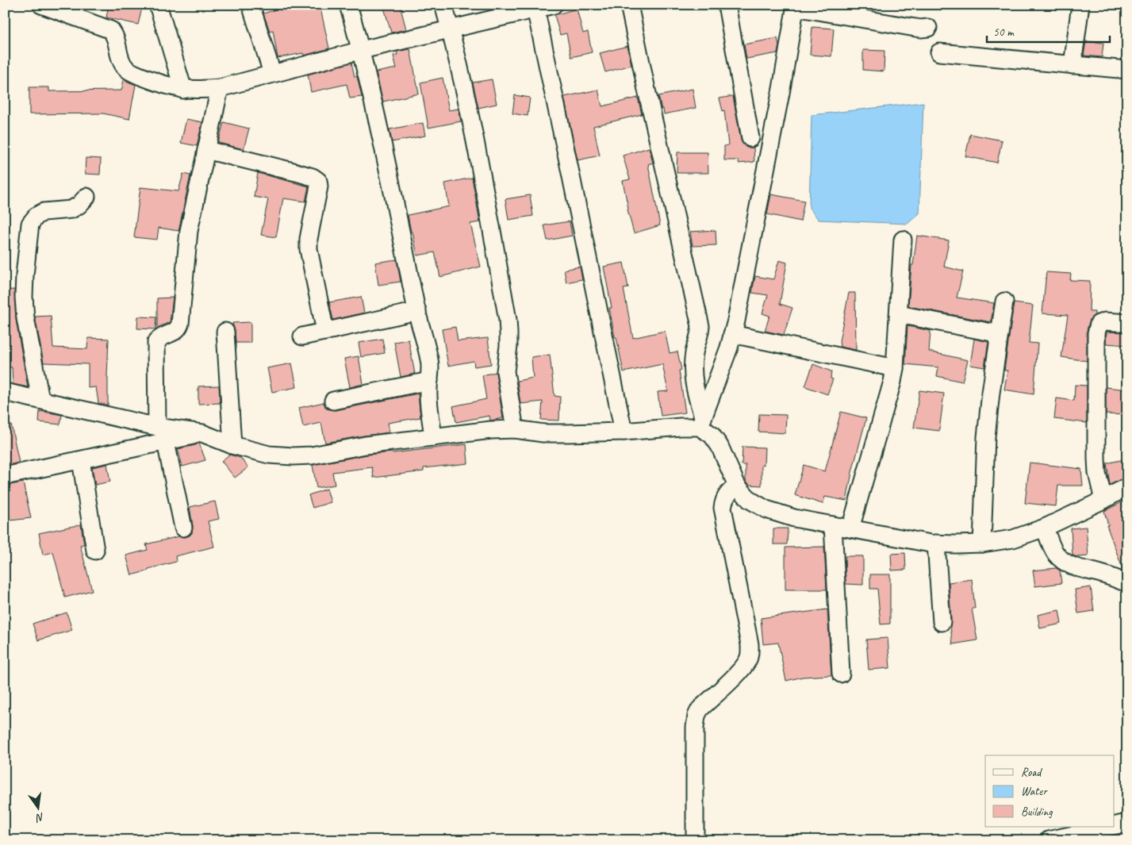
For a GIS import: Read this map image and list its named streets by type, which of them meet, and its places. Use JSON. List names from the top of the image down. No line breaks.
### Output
{"legend":["Road","Water","Building"],"scale_bar":"50 m","north":"bottom"}
